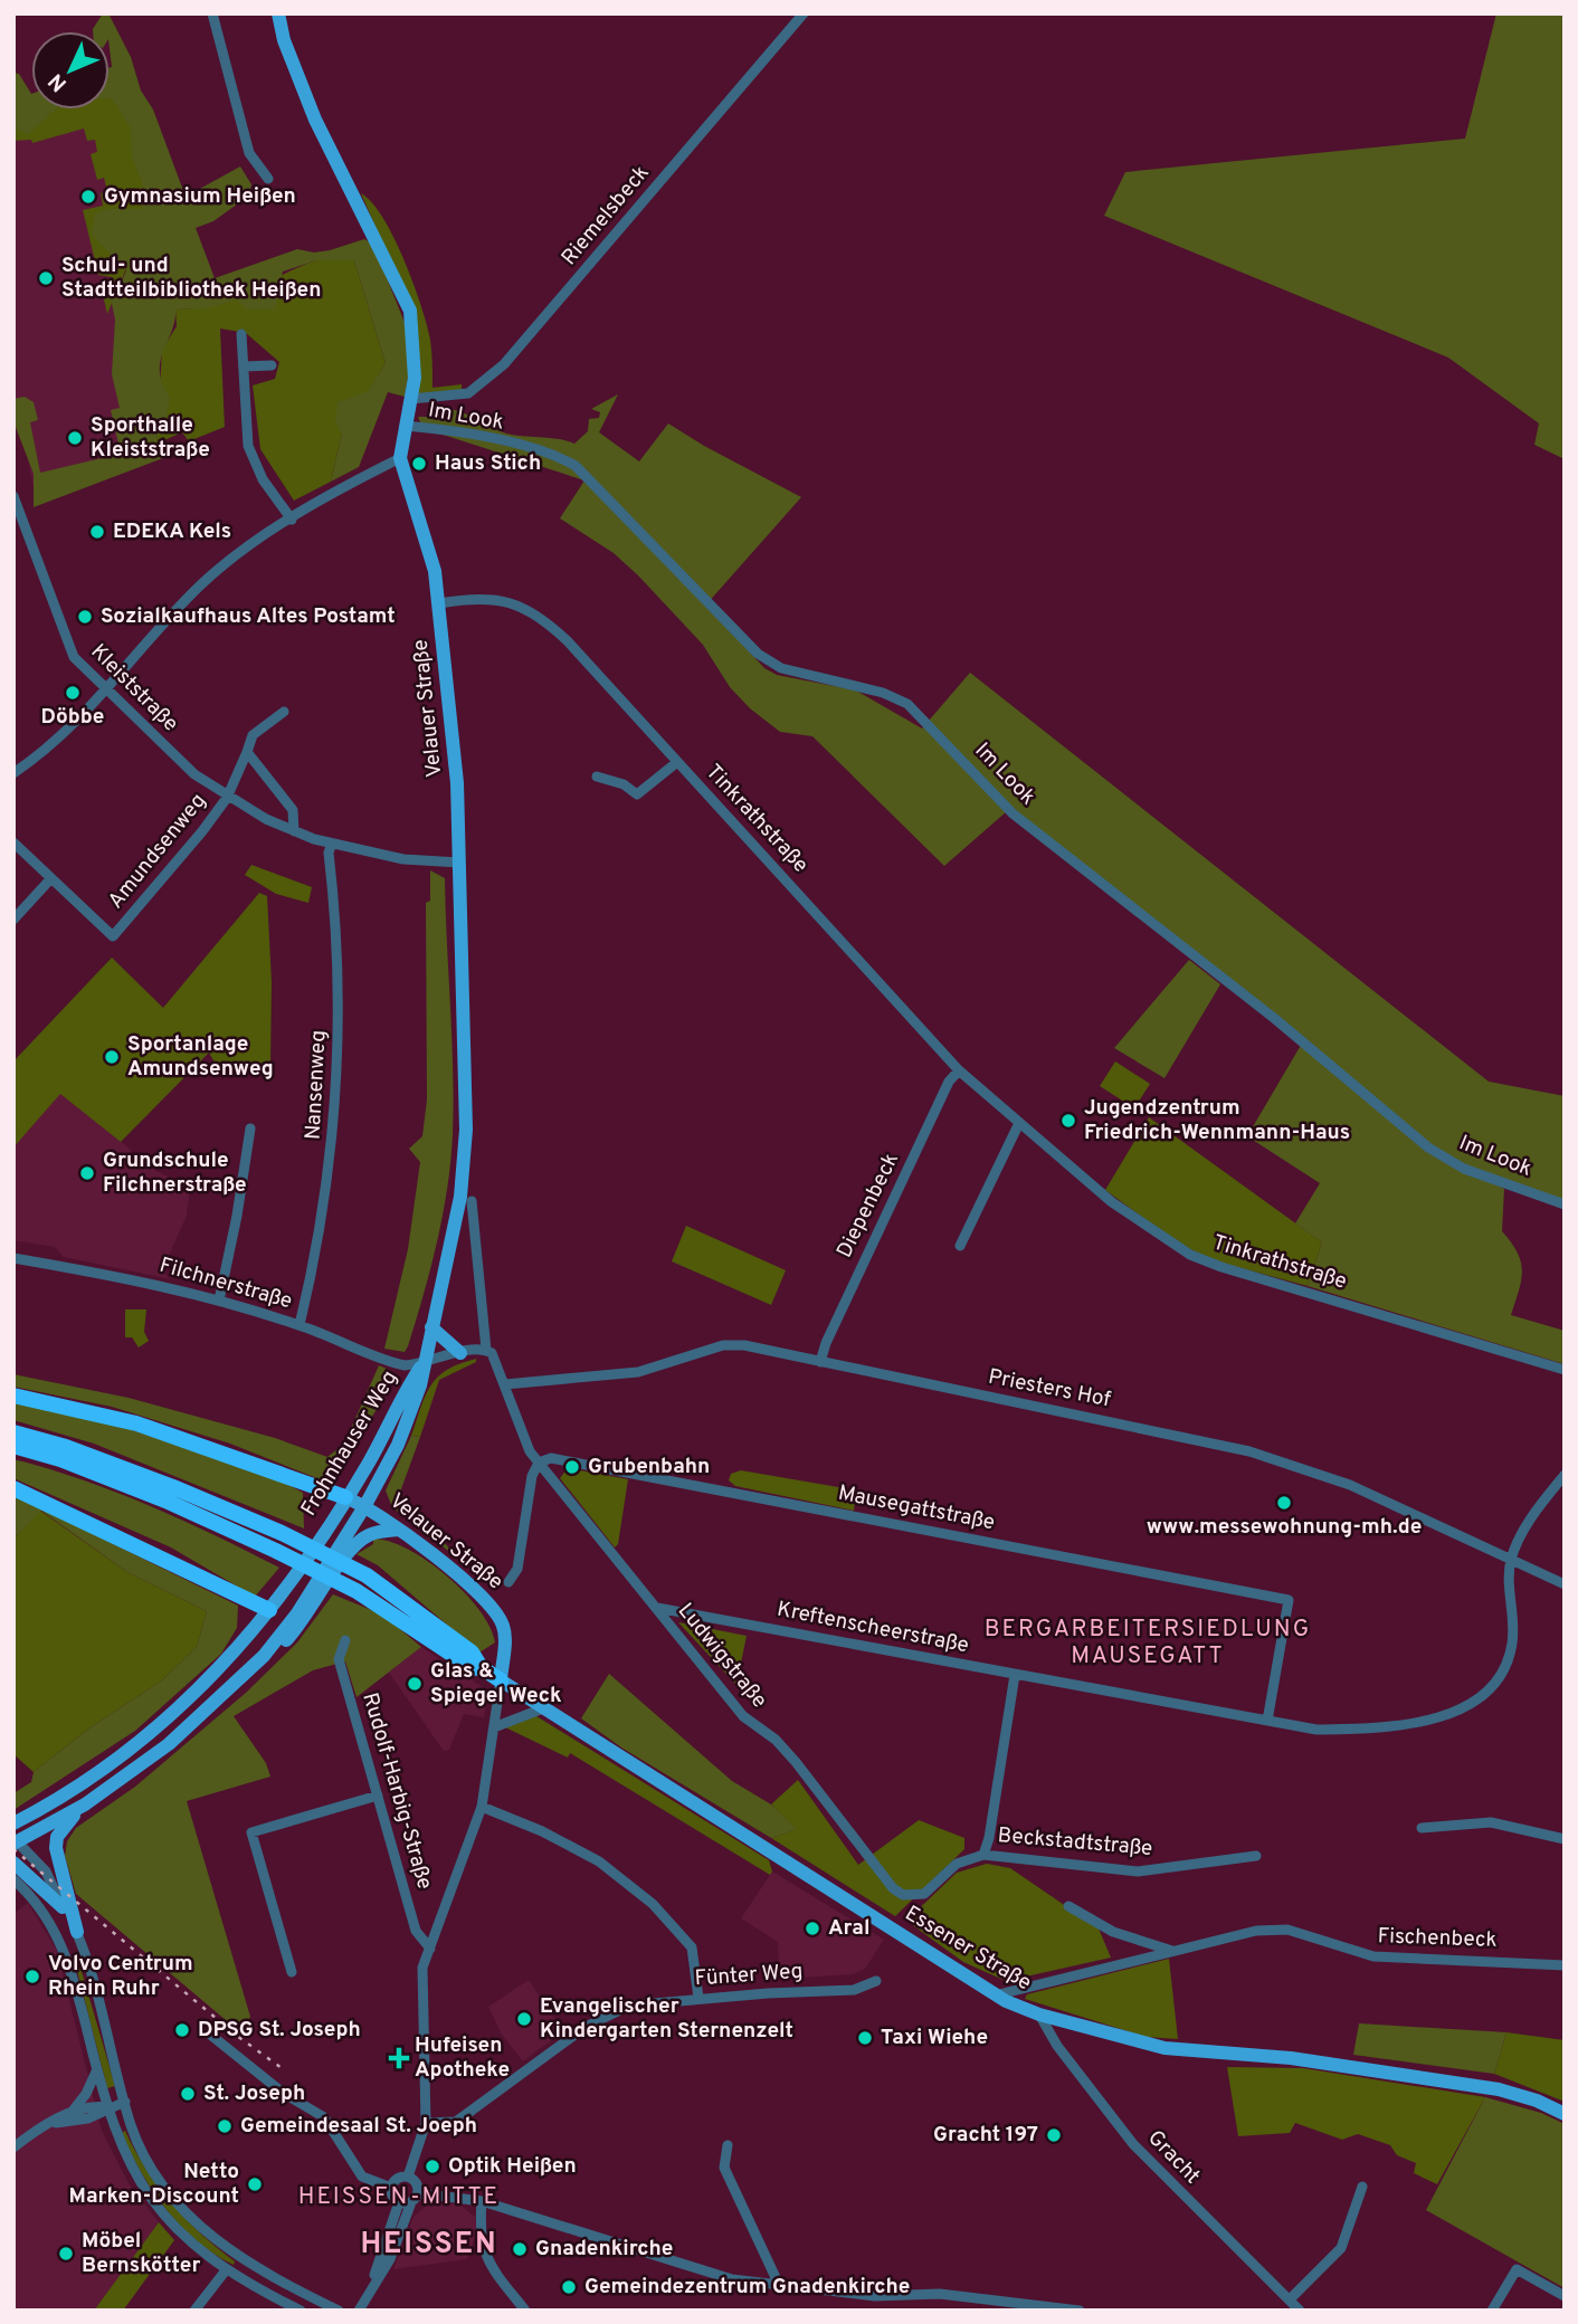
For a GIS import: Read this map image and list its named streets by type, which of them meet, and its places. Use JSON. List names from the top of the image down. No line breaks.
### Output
{"streets":{"main road":["Velauer Straße","Frohnhauser Weg","Essener Straße"],"street":["Riemelsbeck","Im Look","Kleiststraße","Tinkrathstraße","Amundsenweg","Nansenweg","Diepenbeck","Filchnerstraße","Priesters Hof","Mausegattstraße","Kreftenscheerstraße","Ludwigstraße","Rudolf-Harbig-Straße","Beckstadtstraße","Fischenbeck","Fünter Weg","Gracht"]},"crossings":[["Riemelsbeck","Velauer Straße"],["Im Look","Velauer Straße"],["Kleiststraße","Velauer Straße"],["Kleiststraße","Amundsenweg"],["Kleiststraße","Nansenweg"],["Velauer Straße","Tinkrathstraße"],["Velauer Straße","Filchnerstraße"],["Velauer Straße","Frohnhauser Weg"],["Velauer Straße","Mausegattstraße"],["Velauer Straße","Ludwigstraße"],["Velauer Straße","Essener Straße"],["Tinkrathstraße","Diepenbeck"],["Nansenweg","Filchnerstraße"],["Diepenbeck","Priesters Hof"],["Filchnerstraße","Frohnhauser Weg"],["Priesters Hof","Kreftenscheerstraße"],["Mausegattstraße","Kreftenscheerstraße"],["Mausegattstraße","Ludwigstraße"],["Kreftenscheerstraße","Ludwigstraße"],["Kreftenscheerstraße","Beckstadtstraße"],["Ludwigstraße","Beckstadtstraße"],["Fischenbeck","Essener Straße"],["Essener Straße","Gracht"]],"districts":["BERGARBEITERSIEDLUNG MAUSEGATT","HEISSEN-MITTE","HEISSEN"],"places":{"other":["Gymnasium Heißen","Schul- und Stadtteilbibliothek Heißen","Sporthalle Kleiststraße","Haus Stich","EDEKA Kels","Sozialkaufhaus Altes Postamt","Döbbe","Sportanlage Amundsenweg","Jugendzentrum Friedrich-Wennmann-Haus","Grundschule Filchnerstraße","Grubenbahn","www.messewohnung-mh.de","Glas & Spiegel Weck","Aral","Volvo Centrum Rhein Ruhr","Evangelischer Kindergarten Sternenzelt","DPSG St. Joseph","Taxi Wiehe","St. Joseph","Gemeindesaal St. Joeph","Gracht 197","Optik Heißen","Netto Marken-Discount","Gnadenkirche","Möbel Bernskötter","Gemeindezentrum Gnadenkirche"],"health":["Hufeisen Apotheke"]},"north":"bottom left"}
